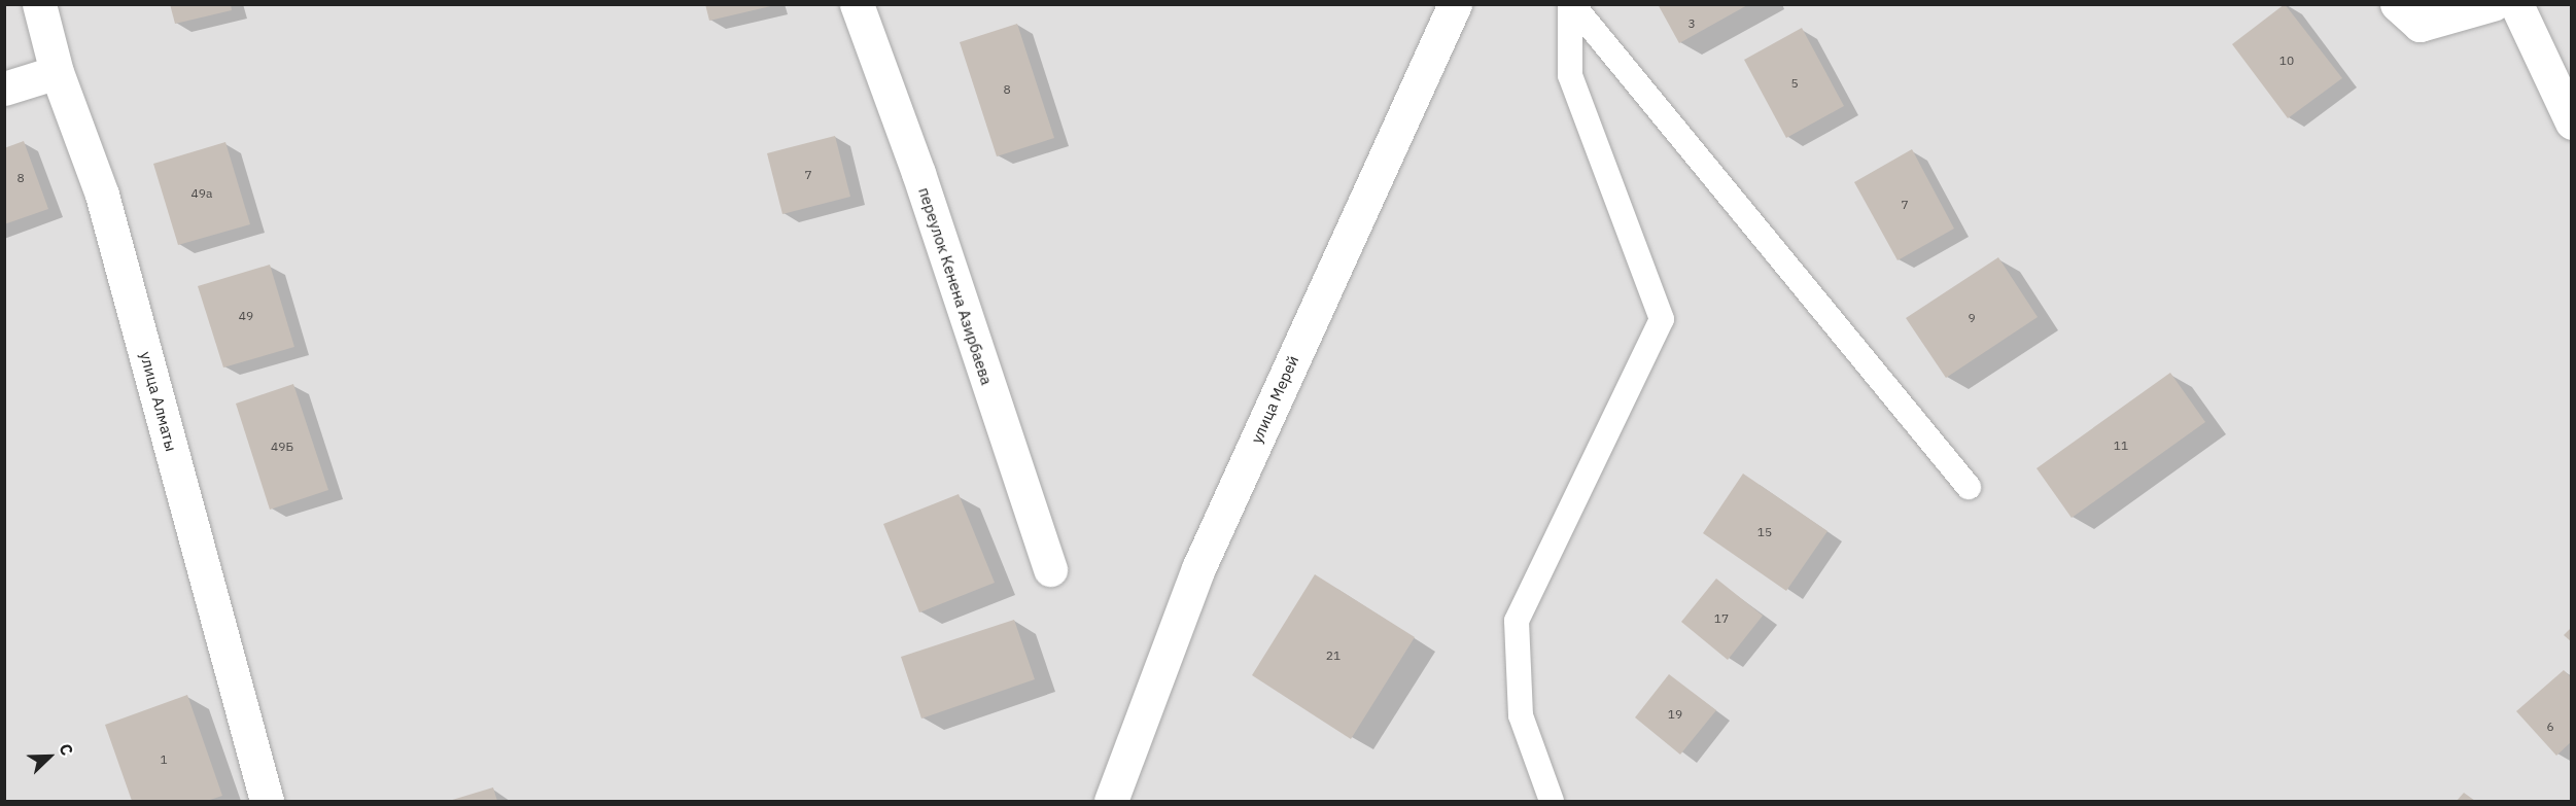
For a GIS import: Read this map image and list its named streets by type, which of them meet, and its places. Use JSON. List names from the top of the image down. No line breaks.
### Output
{"streets":{"street":["переулок Кенена Азирбаева","улица Мерей","улица Алматы"]},"house_numbers":["3","10","5","8","7","8","49а","7","49","9","11","49Б","15","17","21","19","6","1"],"north":"top right"}
